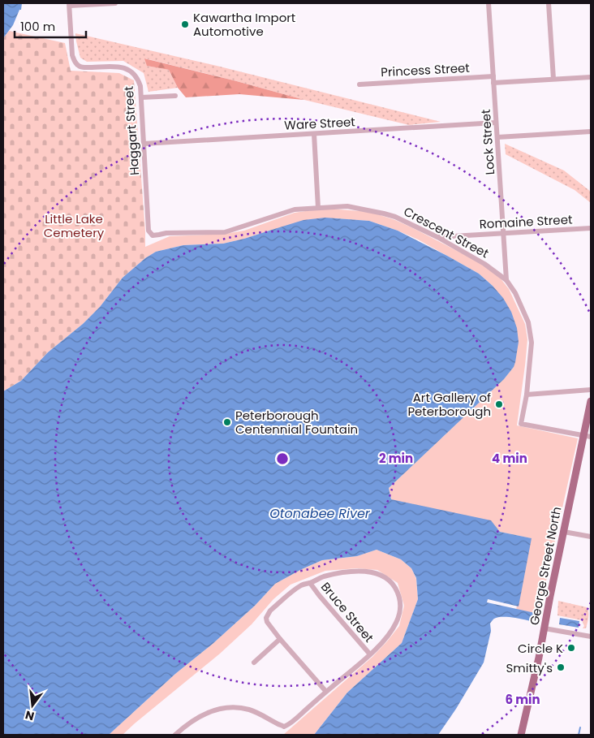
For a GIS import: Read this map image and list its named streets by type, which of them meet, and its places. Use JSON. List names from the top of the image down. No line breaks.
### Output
{"streets":{"main road":["George Street North"],"street":["Princess Street","Ware Street","Haggart Street","Lock Street","Romaine Street","Crescent Street","Bruce Street"]},"crossings":[["Princess Street","Lock Street"],["Ware Street","Haggart Street"],["Ware Street","Lock Street"],["Haggart Street","Crescent Street"],["Lock Street","Romaine Street"],["Lock Street","Crescent Street"],["Romaine Street","Crescent Street"],["Crescent Street","George Street North"]],"water":["Otonabee River"],"parks":["Little Lake Cemetery"],"places":["Kawartha Import Automotive","Art Gallery of Peterborough","Peterborough Centennial Fountain","Circle K","Smitty's"],"scale_bar":"100 m","north":"bottom","rings":["2 min","4 min","6 min"]}
